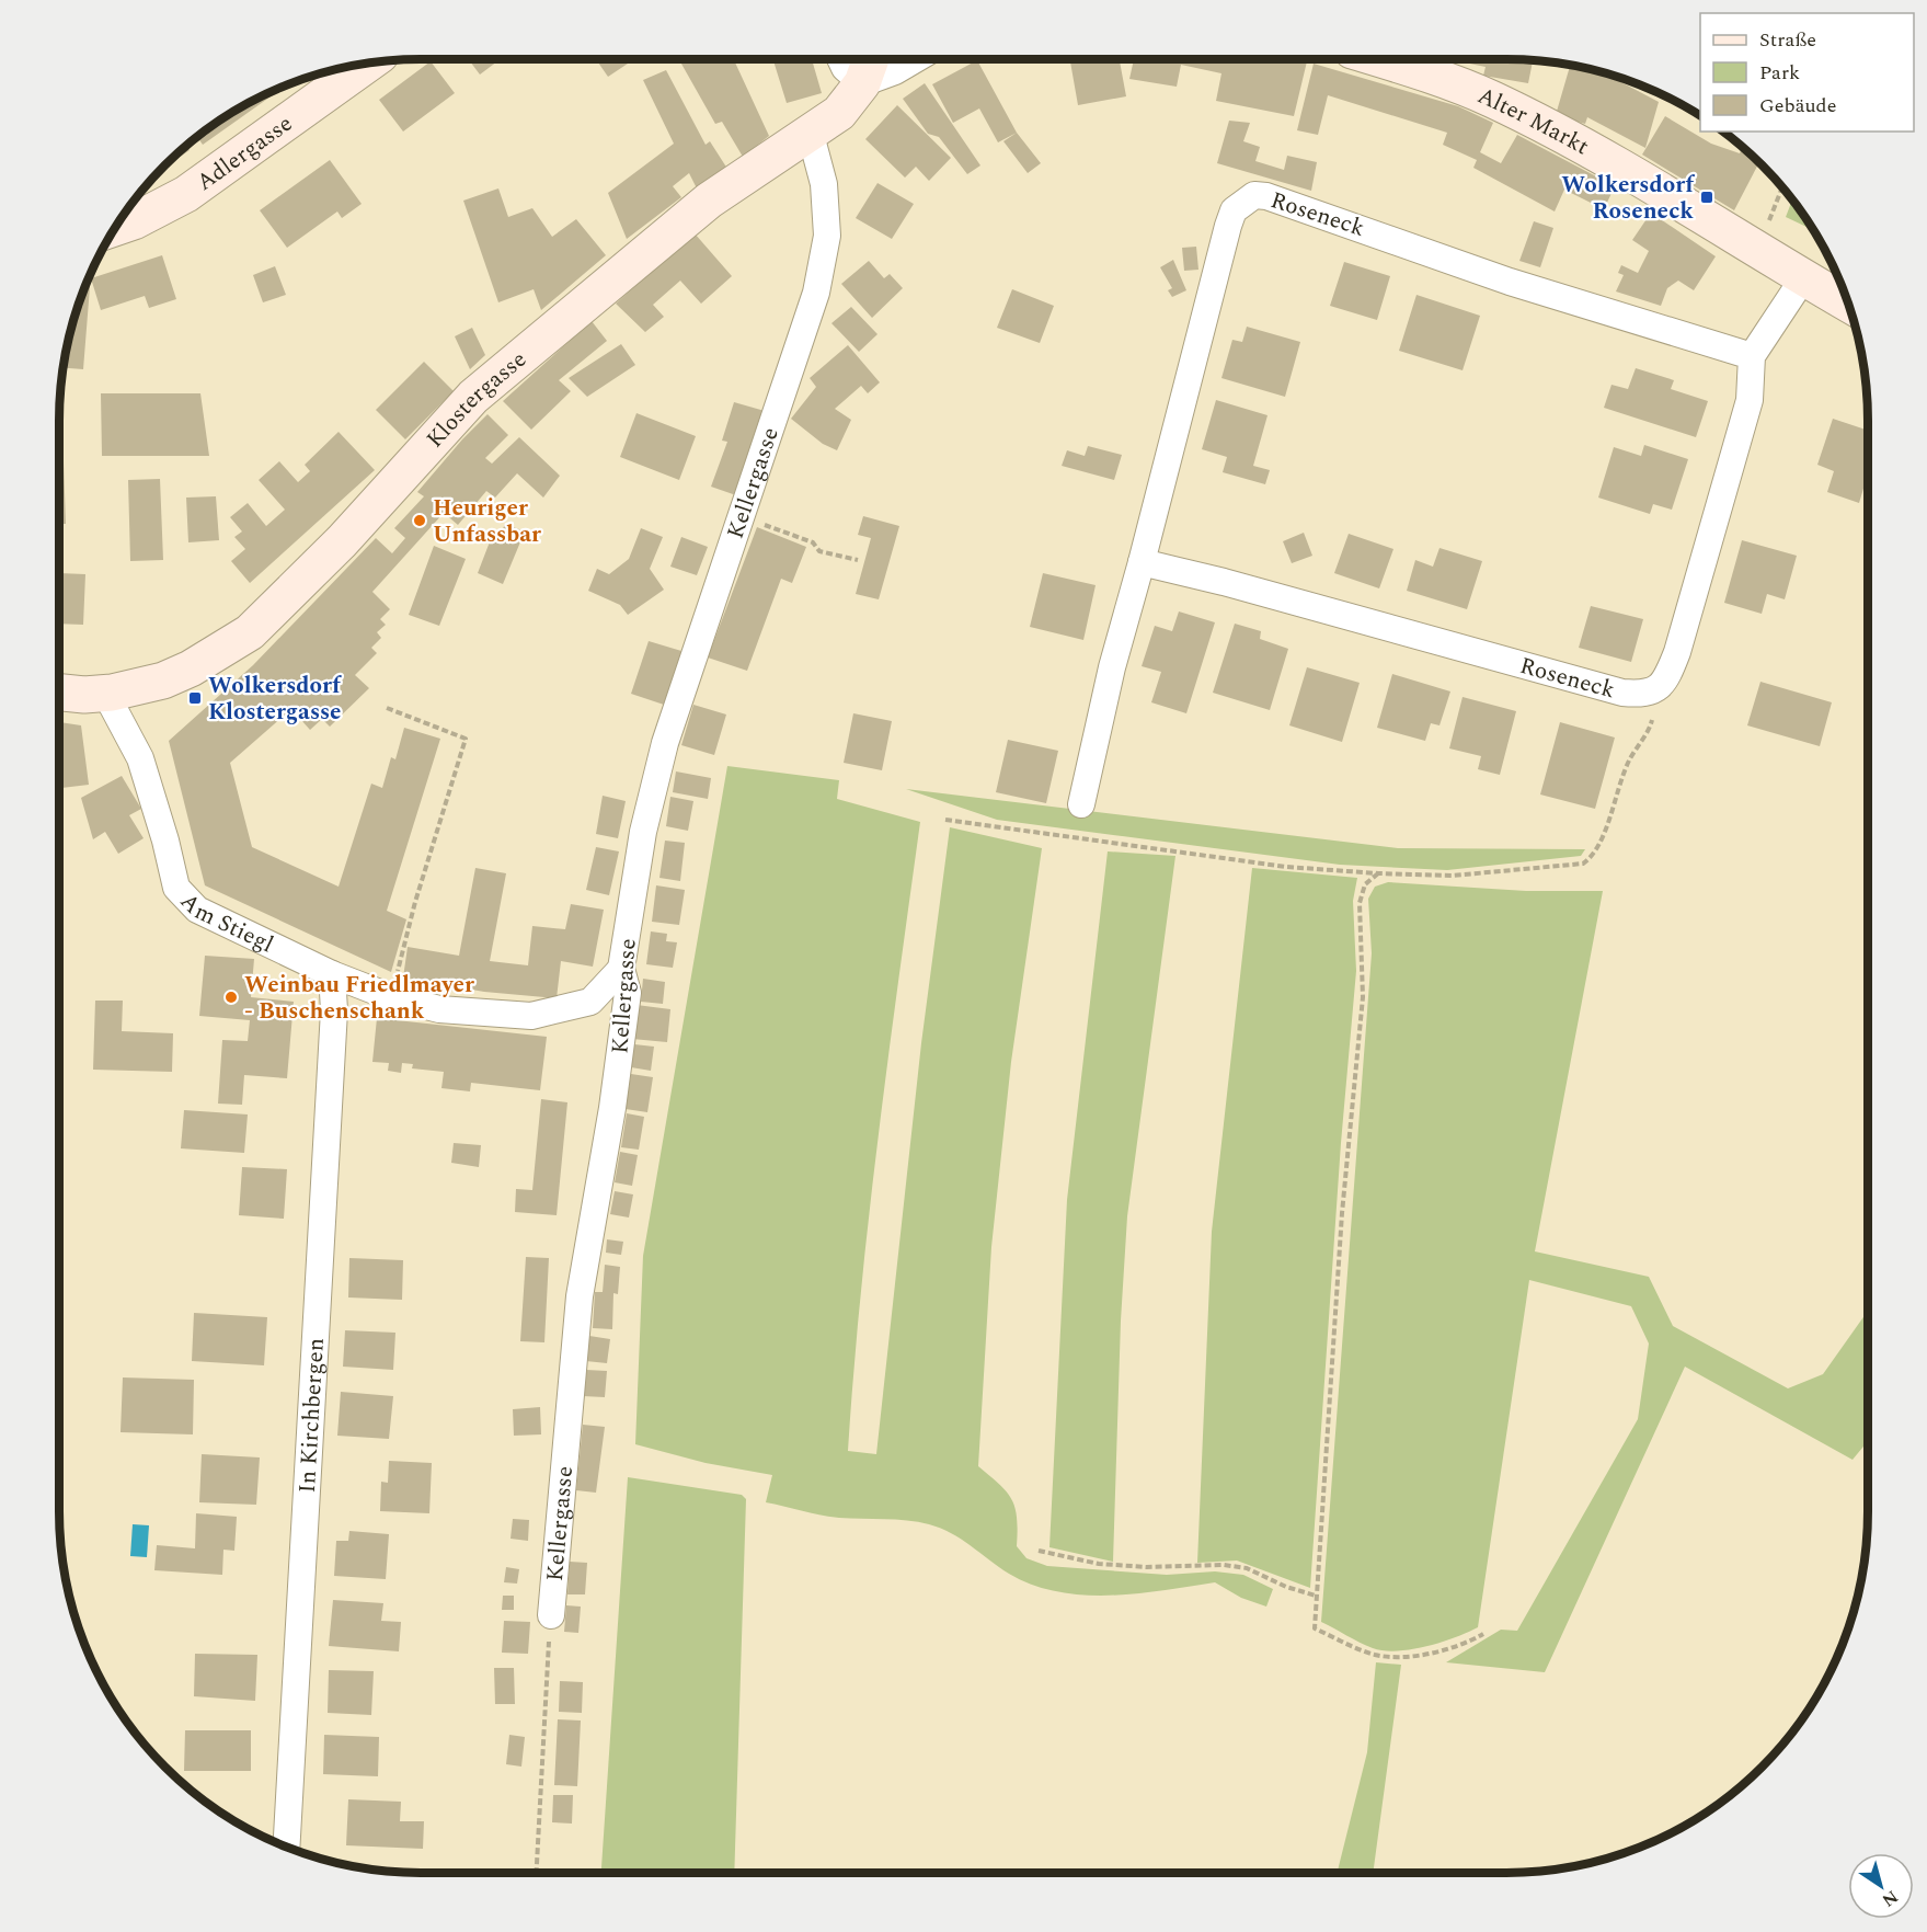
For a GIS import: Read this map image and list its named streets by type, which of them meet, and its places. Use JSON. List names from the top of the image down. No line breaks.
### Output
{"streets":{"street":["Alter Markt","Adlergasse","Roseneck","Klostergasse","Kellergasse","Am Stiegl","In Kirchbergen"]},"crossings":[["Klostergasse","Kellergasse"],["Klostergasse","Am Stiegl"],["Kellergasse","Am Stiegl"],["Am Stiegl","In Kirchbergen"]],"places":{"transit":["Wolkersdorf Roseneck","Wolkersdorf Klostergasse"],"other":["Heuriger Unfassbar","Weinbau Friedlmayer - Buschenschank"]},"legend":["Straße","Park","Gebäude"],"north":"bottom right"}
